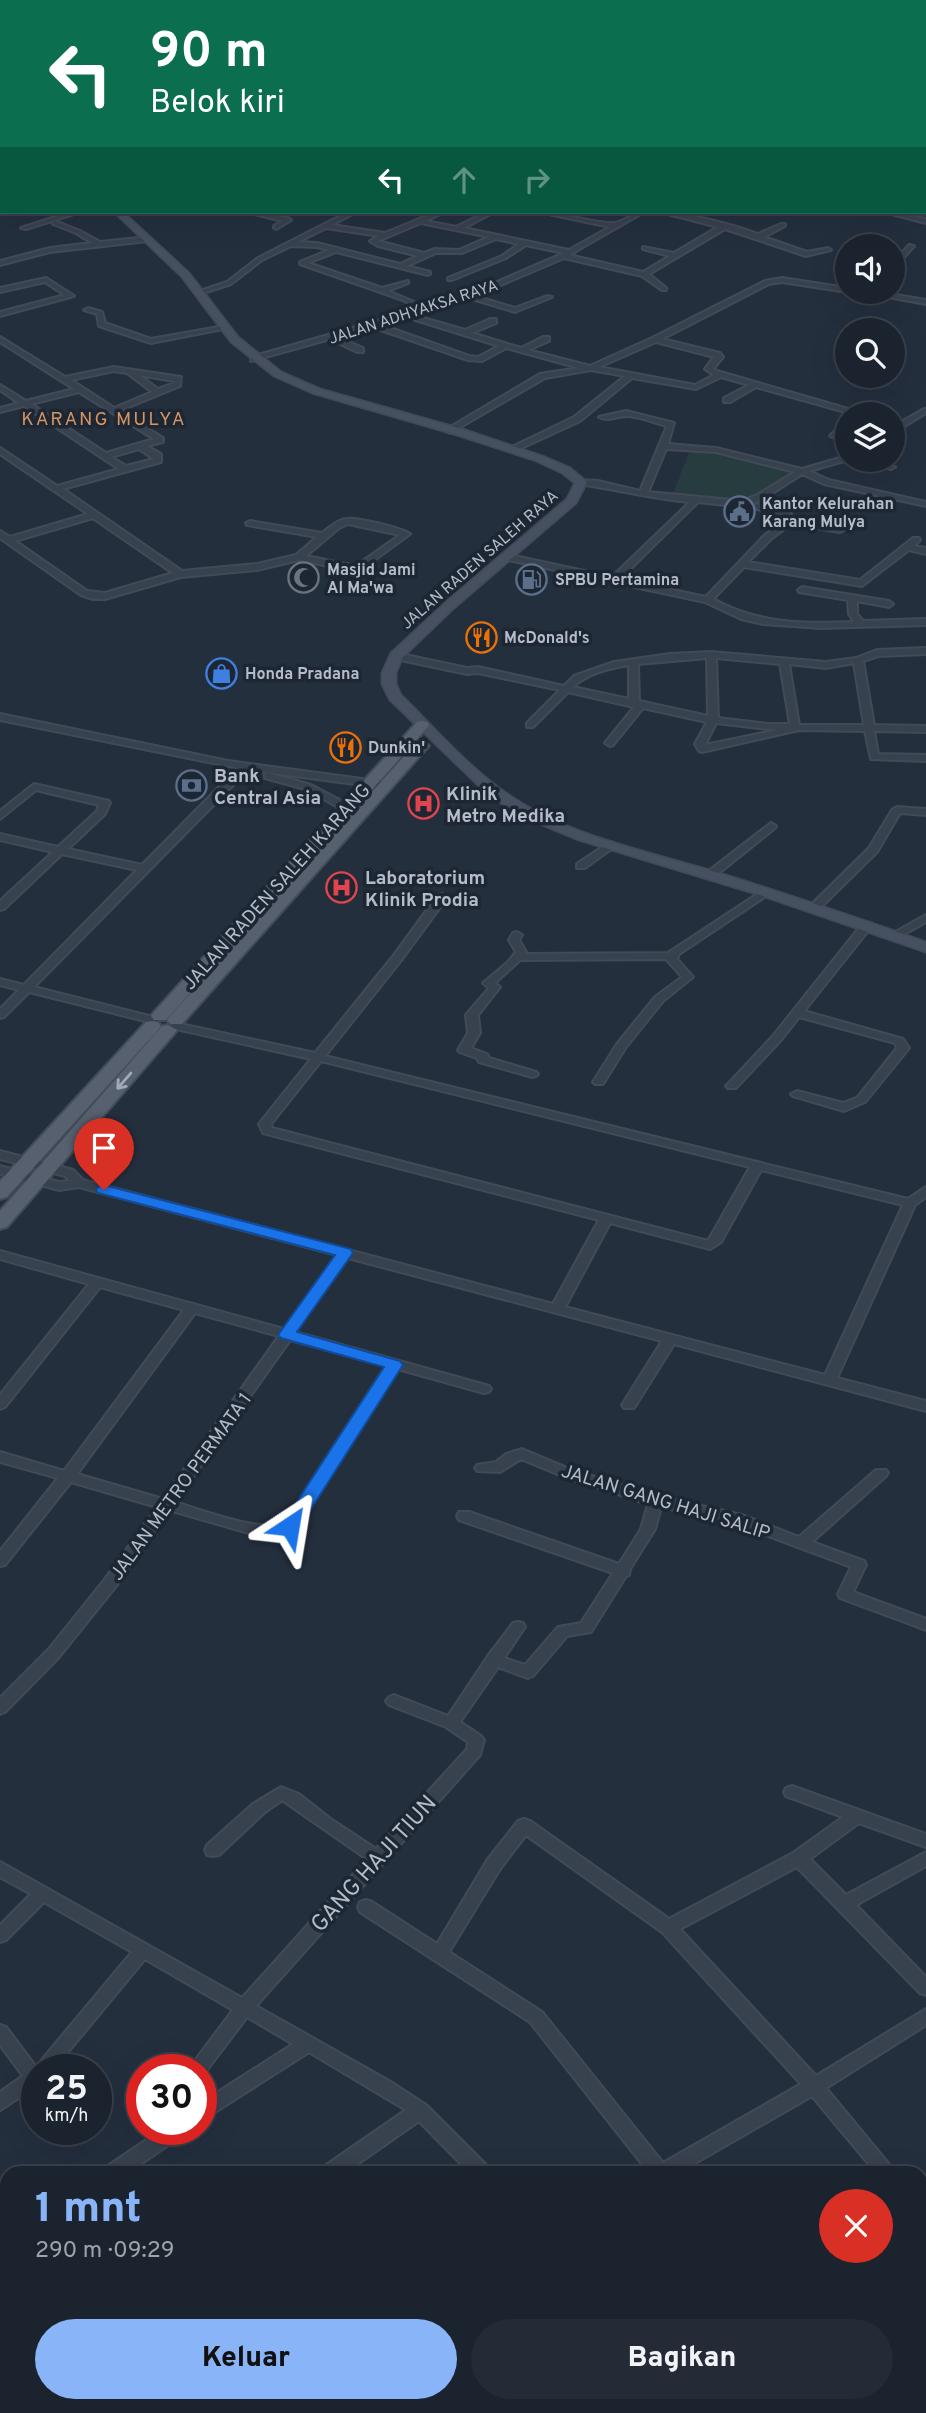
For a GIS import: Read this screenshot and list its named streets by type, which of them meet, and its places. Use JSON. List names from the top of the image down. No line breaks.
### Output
{"streets":{"main road":["JALAN RADEN SALEH RAYA","JALAN RADEN SALEH KARANG"],"street":["JALAN ADHYAKSA RAYA","JALAN METRO PERMATA 1","JALAN GANG HAJI SALIP","GANG HAJI TIUN"]},"crossings":[["JALAN ADHYAKSA RAYA","JALAN RADEN SALEH RAYA"],["JALAN RADEN SALEH RAYA","JALAN RADEN SALEH KARANG"]],"districts":["KARANG MULYA"],"places":{"public building":["Kantor Kelurahan Karang Mulya"],"mosque":["Masjid Jami Al Ma'wa"],"fuel station":["SPBU Pertamina"],"restaurant":["McDonald's","Dunkin'"],"shop":["Honda Pradana"],"bank":["Bank Central Asia"],"hospital":["Klinik Metro Medika","Laboratorium Klinik Prodia"]},"page":{"turn":["90 m","Belok kiri"],"speed":"25 km/h","limit":"30","heading":["1 mnt","290 m · 09:29"],"buttons":["Keluar","Bagikan"]}}
